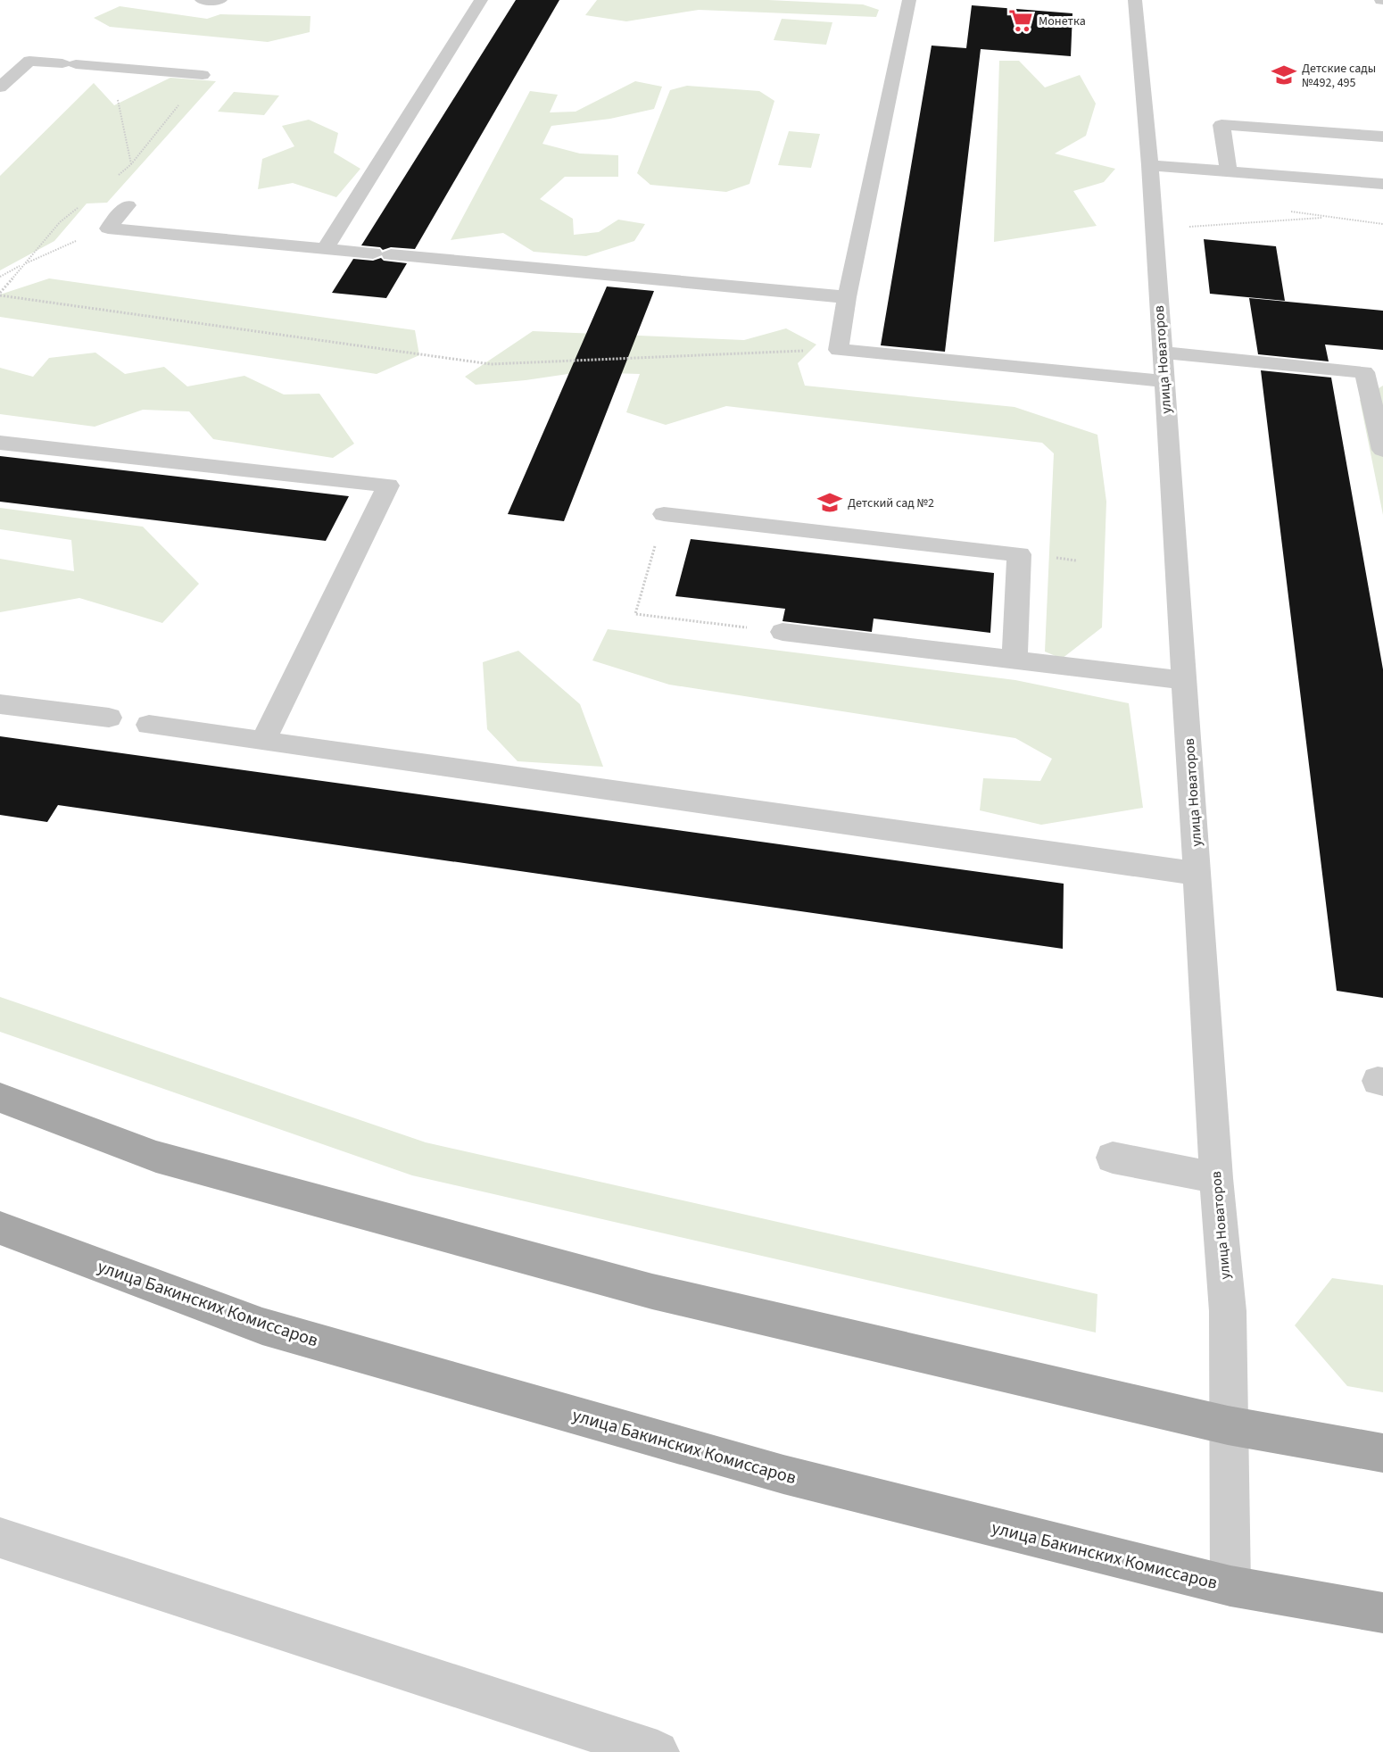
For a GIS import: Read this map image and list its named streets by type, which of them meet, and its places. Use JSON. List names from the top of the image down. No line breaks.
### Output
{"streets":{"main road":["улица Бакинских Комиссаров"],"street":["улица Новаторов"]},"crossings":[["улица Новаторов","улица Бакинских Комиссаров"]],"places":{"supermarket":["Монетка"],"school or university":["Детские сады №492, 495","Детский сад №2"]}}
